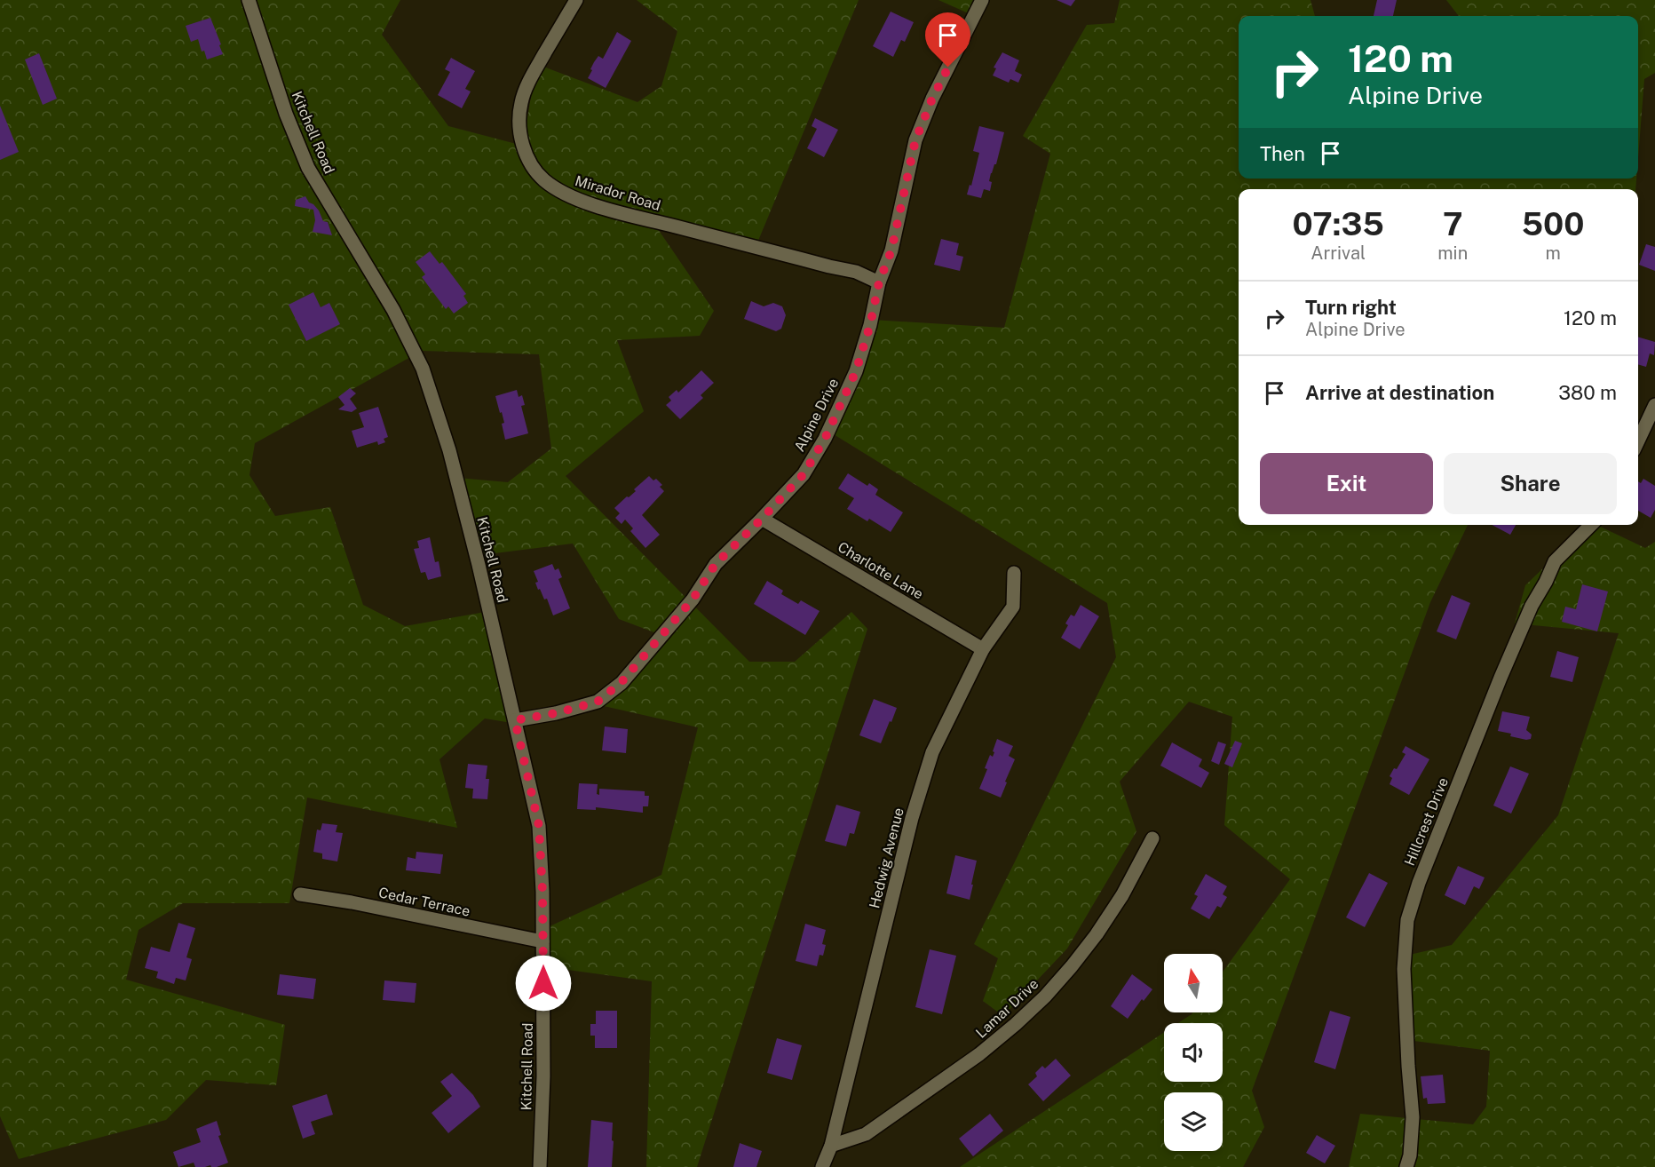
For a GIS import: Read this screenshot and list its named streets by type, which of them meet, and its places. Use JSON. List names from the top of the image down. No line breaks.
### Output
{"streets":{"street":["Kitchell Road","Mirador Road","Alpine Drive","Charlotte Lane","Hillcrest Drive","Hedwig Avenue","Cedar Terrace","Lamar Drive"]},"crossings":[["Kitchell Road","Alpine Drive"],["Kitchell Road","Cedar Terrace"],["Mirador Road","Alpine Drive"],["Alpine Drive","Charlotte Lane"],["Charlotte Lane","Hedwig Avenue"],["Hedwig Avenue","Lamar Drive"]],"north":"top","page":{"turn":["120 m","Alpine Drive"],"then":"Then","eta":["07:35","Arrival","7","min","500","m"],"list":[{"name":"Turn right","note":"Alpine Drive","value":"120 m"},{"name":"Arrive at destination","value":"380 m"}],"buttons":["Exit","Share"]}}
